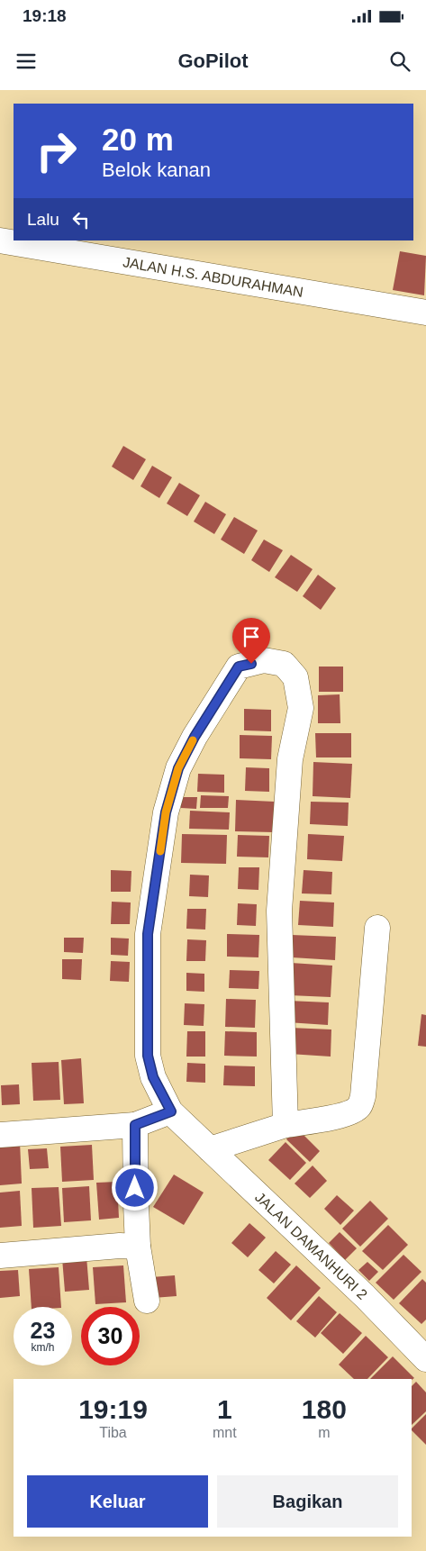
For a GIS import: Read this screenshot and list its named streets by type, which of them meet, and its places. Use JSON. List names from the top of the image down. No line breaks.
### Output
{"streets":{"street":["JALAN H.S. ABDURAHMAN","JALAN DAMANHURI 2"]},"page":{"status":"19:18","header":"GoPilot","turn":["20 m","Belok kanan"],"then":"Lalu","speed":"23 km/h","limit":"30","eta":["19:19","Tiba","1","mnt","180","m"],"buttons":["Keluar","Bagikan"]}}
